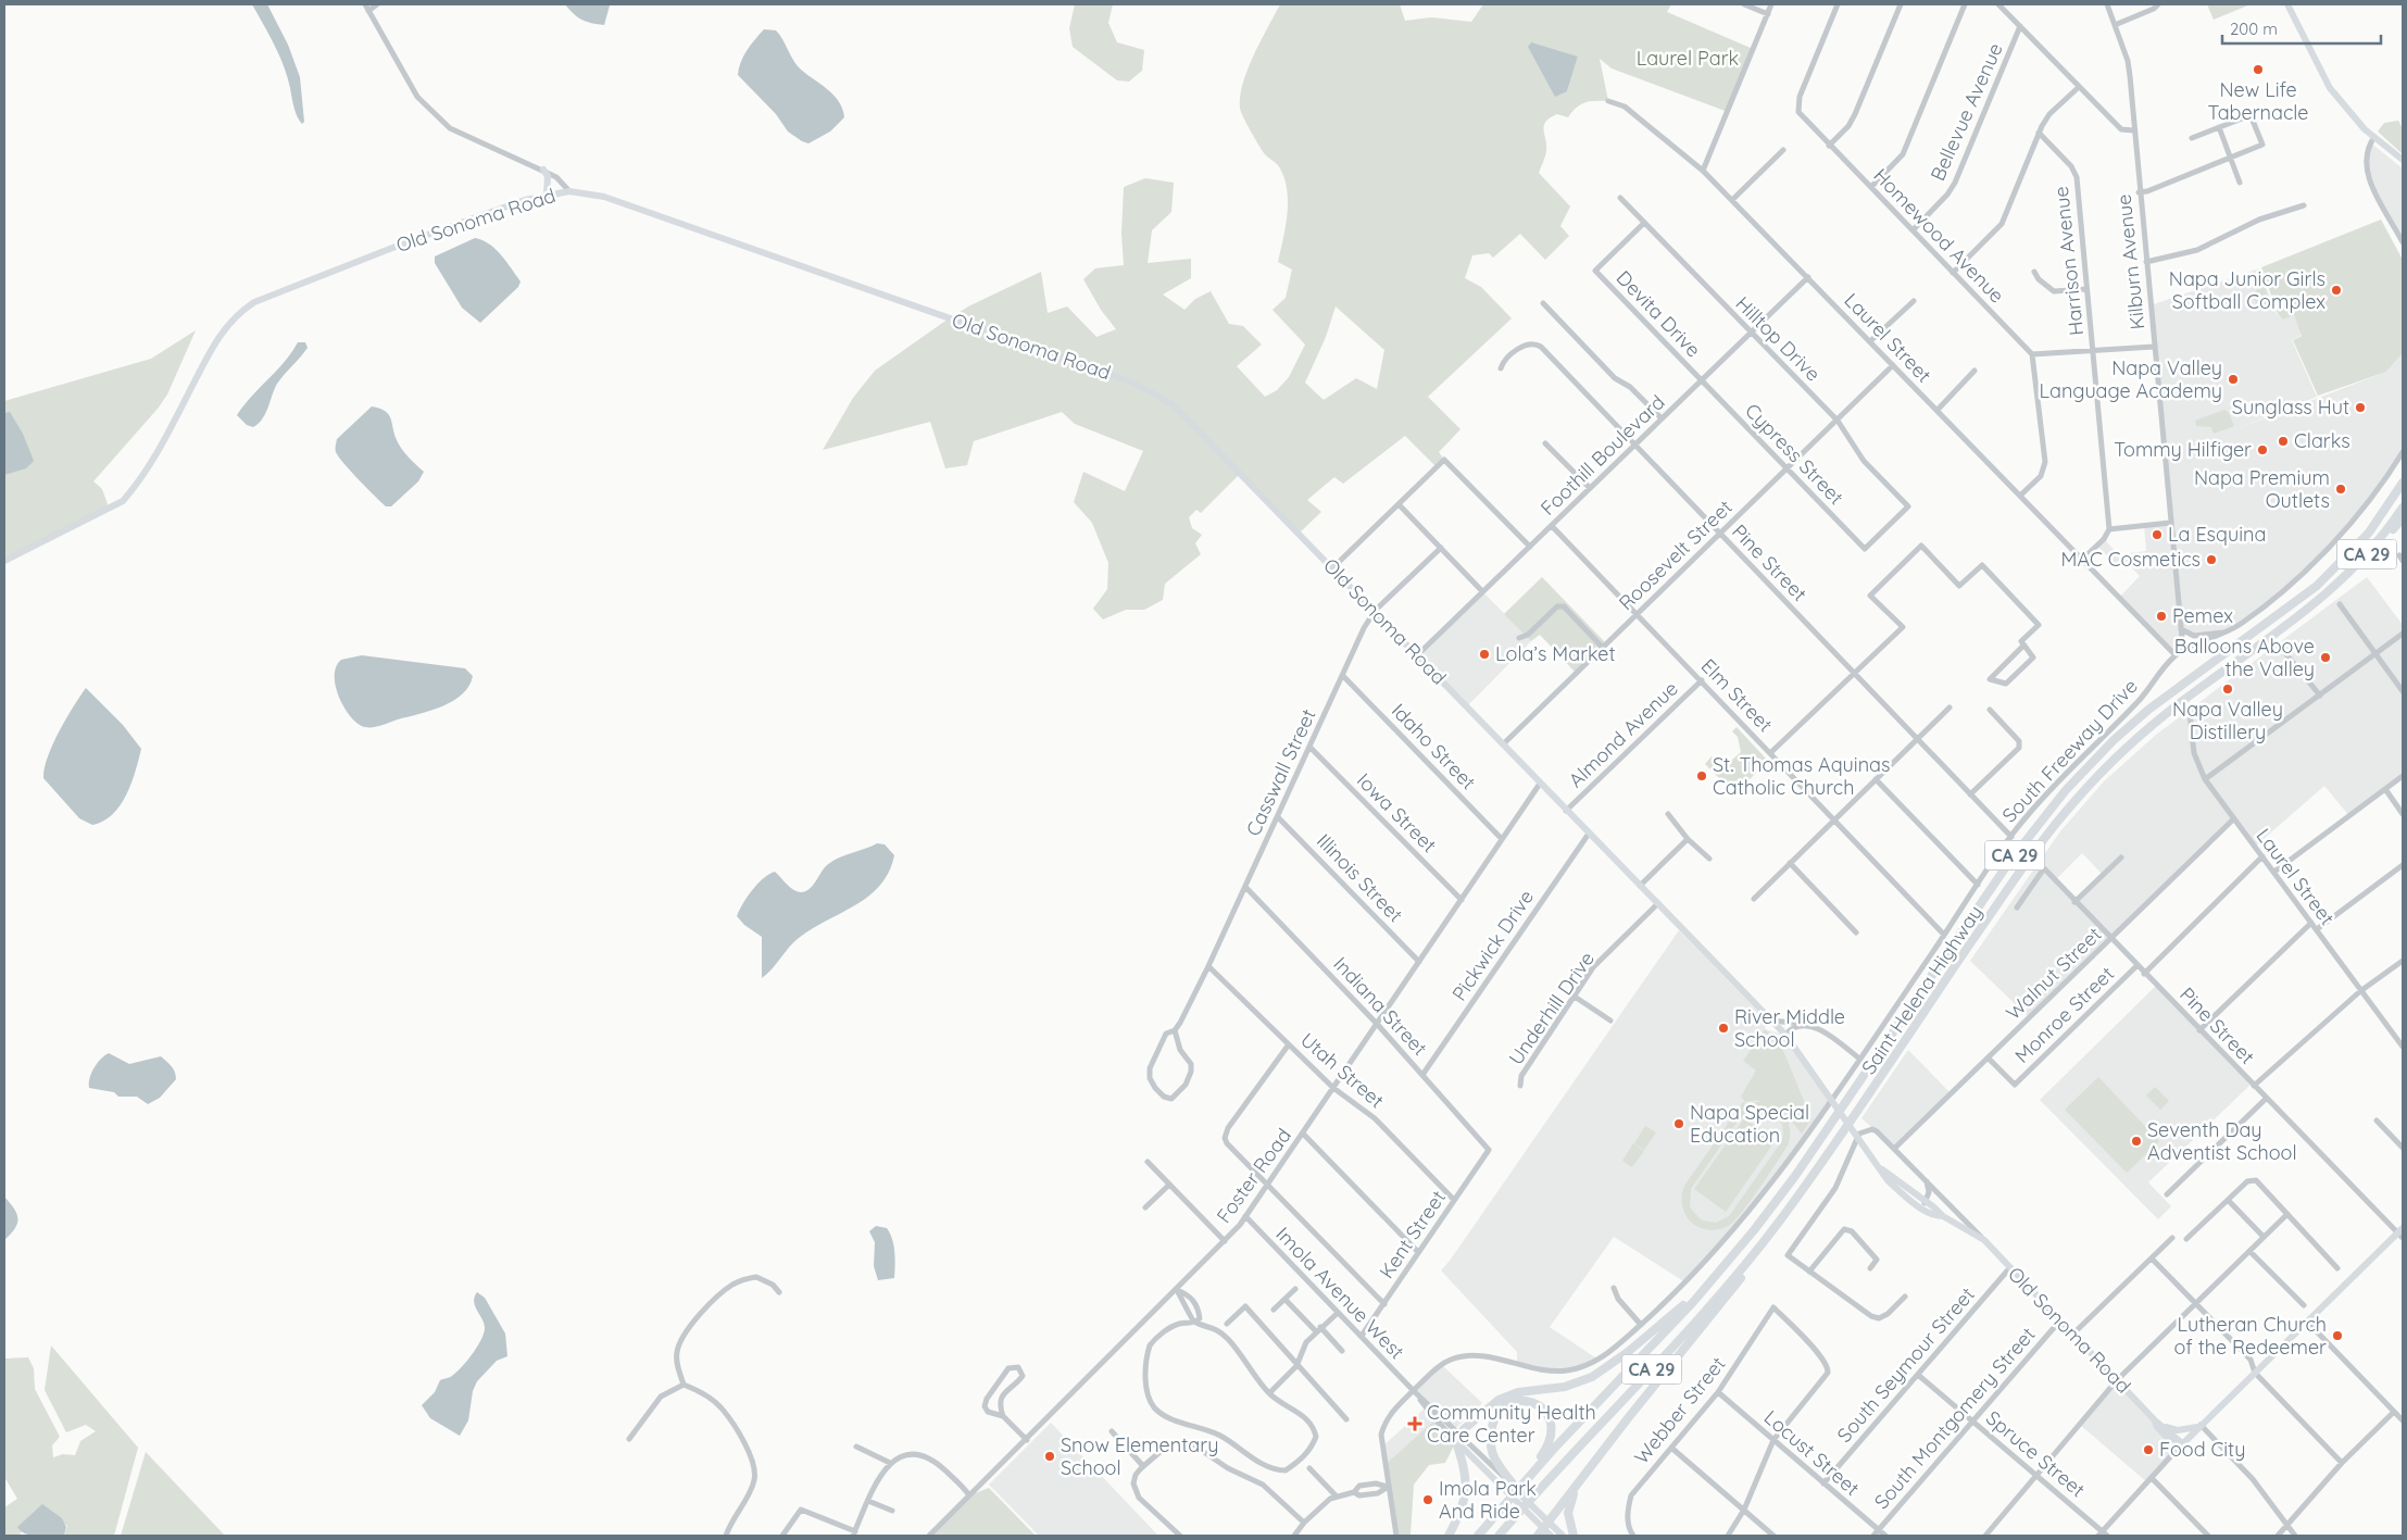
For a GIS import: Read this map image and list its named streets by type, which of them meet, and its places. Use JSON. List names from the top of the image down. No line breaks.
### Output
{"streets":{"highway":["CA 29","Saint Helena Highway"],"main road":["Old Sonoma Road"],"street":["Bellevue Avenue","Homewood Avenue","Harrison Avenue","Kilburn Avenue","Devita Drive","Laurel Street","Hilltop Drive","Cypress Street","Foothill Boulevard","Roosevelt Street","Pine Street","Elm Street","Almond Avenue","Idaho Street","South Freeway Drive","Casswall Street","Iowa Street","Illinois Street","Pickwick Drive","Walnut Street","Indiana Street","Underhill Drive","Monroe Street","Utah Street","Foster Road","Kent Street","Imola Avenue West","South Seymour Street","Webber Street","South Montgomery Street","Locust Street","Spruce Street"]},"crossings":[["Bellevue Avenue","Homewood Avenue"],["Old Sonoma Road","Foothill Boulevard"],["Old Sonoma Road","Roosevelt Street"],["Old Sonoma Road","Almond Avenue"],["Old Sonoma Road","Casswall Street"],["Old Sonoma Road","Pickwick Drive"],["Old Sonoma Road","Walnut Street"],["Old Sonoma Road","Underhill Drive"],["Old Sonoma Road","Foster Road"],["Old Sonoma Road","South Seymour Street"],["Old Sonoma Road","South Montgomery Street"],["Kilburn Avenue","South Freeway Drive"],["Devita Drive","Hilltop Drive"],["Devita Drive","Cypress Street"],["Devita Drive","Foothill Boulevard"],["Laurel Street","Foothill Boulevard"],["Laurel Street","Roosevelt Street"],["Laurel Street","South Freeway Drive"],["Laurel Street","Walnut Street"],["Laurel Street","Monroe Street"],["Hilltop Drive","Cypress Street"],["Hilltop Drive","Foothill Boulevard"],["Hilltop Drive","Roosevelt Street"],["Cypress Street","Foothill Boulevard"],["Cypress Street","Roosevelt Street"],["Foothill Boulevard","Pine Street"],["Foothill Boulevard","Elm Street"],["Roosevelt Street","Pine Street"],["Roosevelt Street","Elm Street"],["Pine Street","South Freeway Drive"],["Pine Street","Walnut Street"],["Pine Street","Monroe Street"],["Elm Street","Almond Avenue"],["Elm Street","South Freeway Drive"],["Idaho Street","Casswall Street"],["Idaho Street","Foster Road"],["South Freeway Drive","Imola Avenue West"],["Casswall Street","Iowa Street"],["Casswall Street","Illinois Street"],["Casswall Street","Indiana Street"],["Casswall Street","Utah Street"],["Iowa Street","Foster Road"],["Illinois Street","Foster Road"],["Pickwick Drive","Indiana Street"],["Walnut Street","Monroe Street"],["Indiana Street","Foster Road"],["Indiana Street","Kent Street"],["Utah Street","Foster Road"],["Utah Street","Kent Street"],["Foster Road","Imola Avenue West"],["Kent Street","Imola Avenue West"],["South Seymour Street","Locust Street"],["South Seymour Street","Spruce Street"],["Webber Street","Locust Street"],["South Montgomery Street","Locust Street"],["South Montgomery Street","Spruce Street"]],"parks":["Laurel Park"],"places":{"other":["New Life Tabernacle","Napa Junior Girls Softball Complex","Napa Valley Language Academy","Sunglass Hut","Clarks","Tommy Hilfiger","Napa Premium Outlets","La Esquina","MAC Cosmetics","Pemex","Lola’s Market","Balloons Above the Valley","Napa Valley Distillery","St. Thomas Aquinas Catholic Church","River Middle School","Napa Special Education","Seventh Day Adventist School","Lutheran Church of the Redeemer","Food City","Snow Elementary School","Imola Park And Ride"],"health":["Community Health Care Center"]},"scale_bar":"200 m"}
